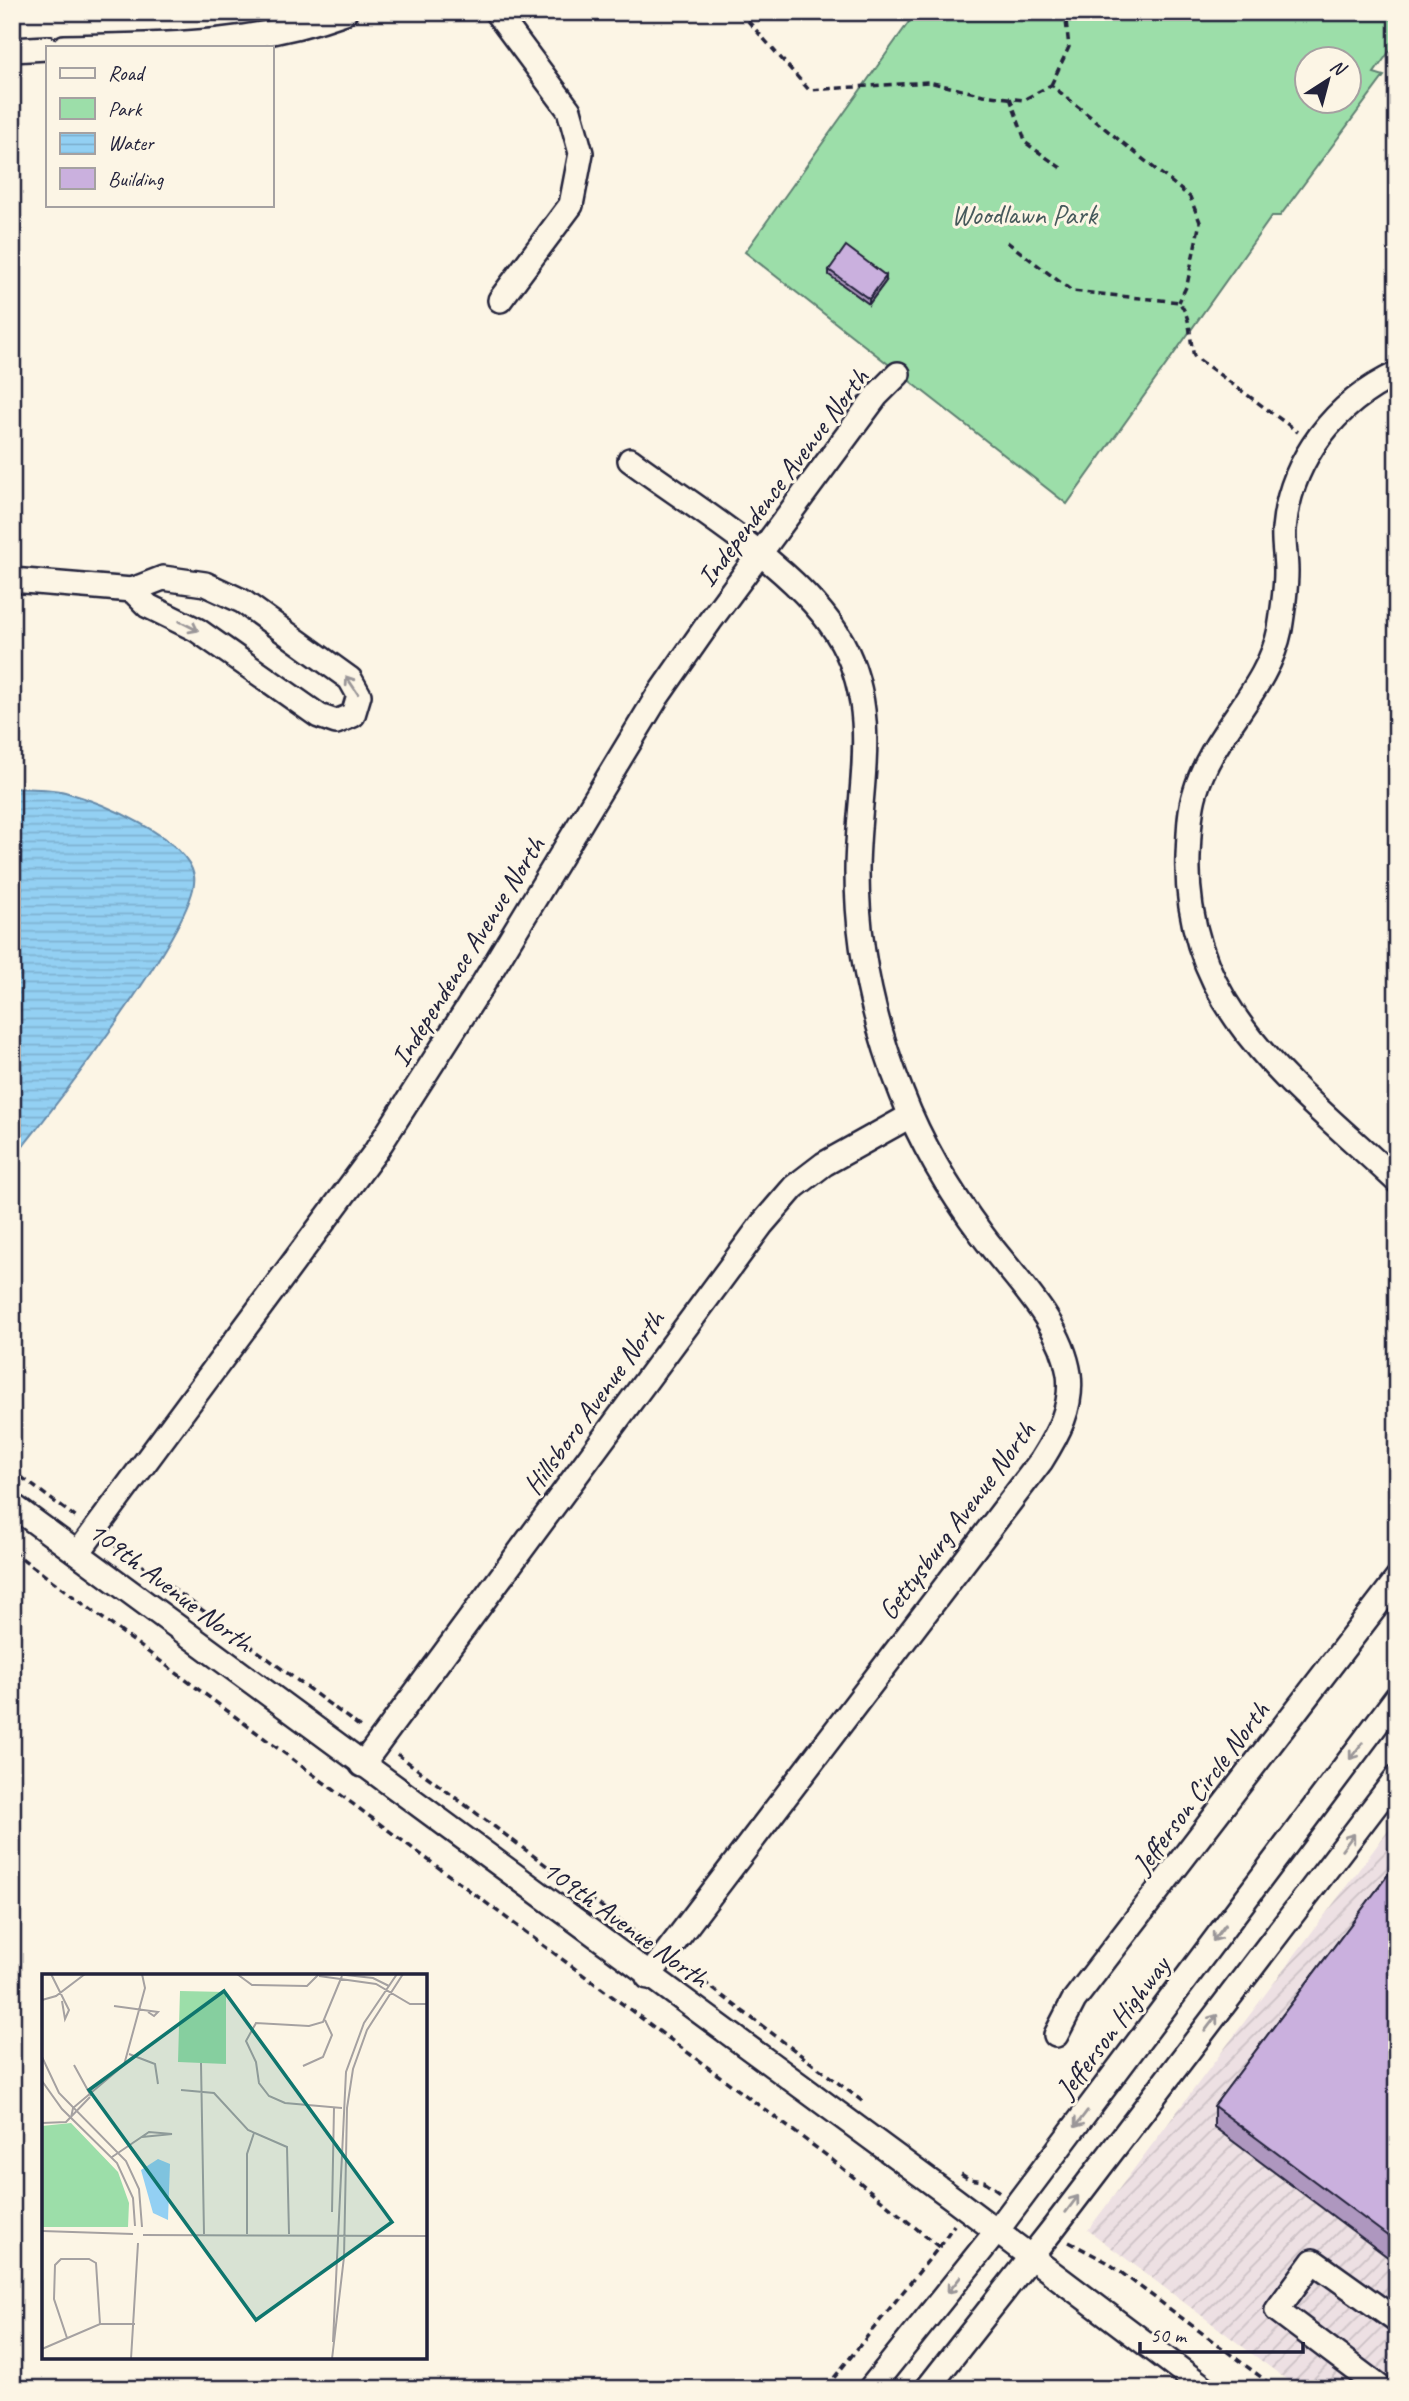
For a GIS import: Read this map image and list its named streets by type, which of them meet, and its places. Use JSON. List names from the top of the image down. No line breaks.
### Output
{"streets":{"street":["Independence Avenue North","Hillsboro Avenue North","Gettysburg Avenue North","109th Avenue North","Jefferson Circle North","Jefferson Highway"]},"crossings":[["Independence Avenue North","Gettysburg Avenue North"],["Independence Avenue North","109th Avenue North"],["Hillsboro Avenue North","Gettysburg Avenue North"],["Hillsboro Avenue North","109th Avenue North"],["Gettysburg Avenue North","109th Avenue North"],["109th Avenue North","Jefferson Highway"]],"parks":["Woodlawn Park"],"legend":["Road","Park","Water","Building"],"scale_bar":"50 m","north":"top right"}
